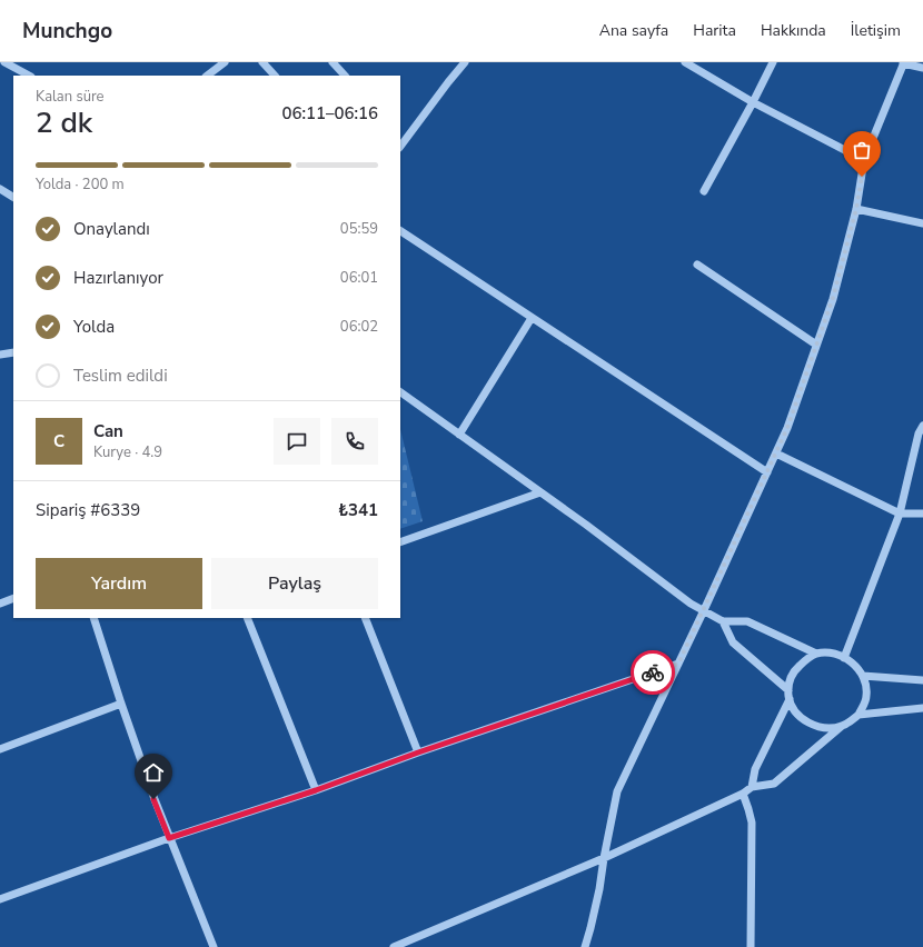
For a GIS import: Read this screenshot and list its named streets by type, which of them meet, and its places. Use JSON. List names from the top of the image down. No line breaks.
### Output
{"page":{"header":"Munchgo","nav":["Ana sayfa","Harita","Hakkında","İletişim"],"heading":["2 dk","Kalan süre","06:11–06:16"],"panel":["Can","Kurye · 4.9","Sipariş #6339","₺341"],"bar":"Yolda · 200 m","list":[["Onaylandı","05:59"],["Hazırlanıyor","06:01"],["Yolda","06:02"],"Teslim edildi"],"round":"C","buttons":["Yardım","Paylaş"]}}
